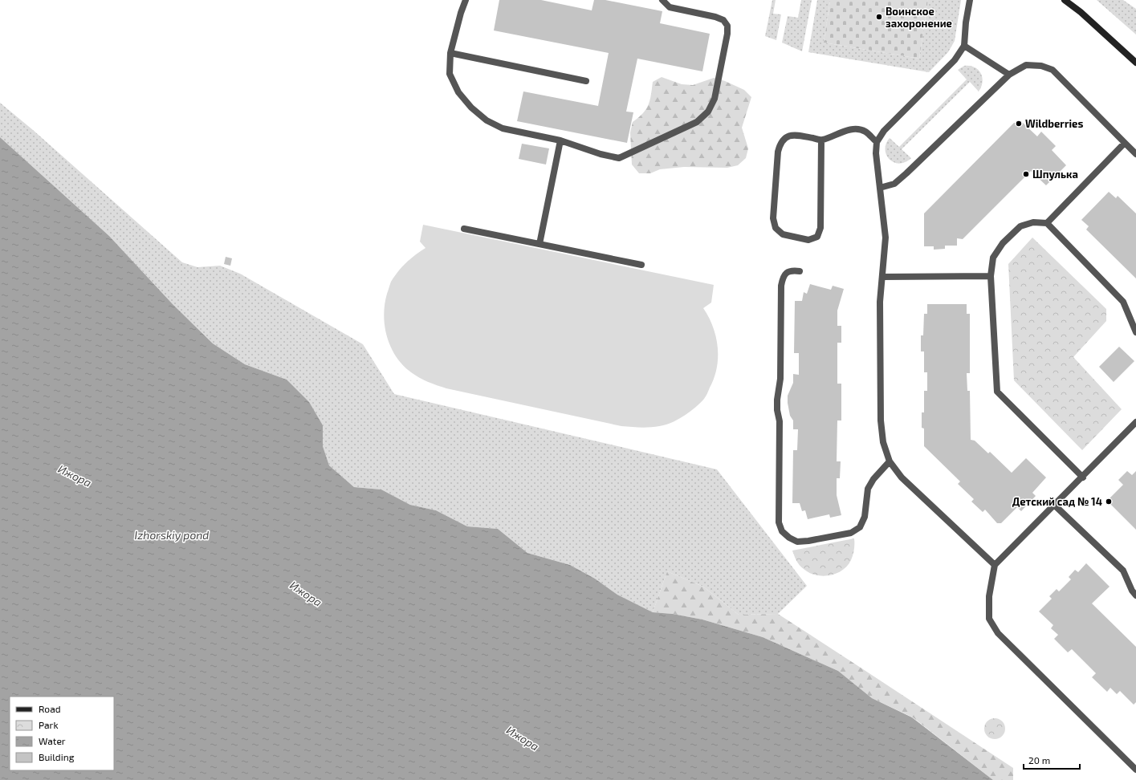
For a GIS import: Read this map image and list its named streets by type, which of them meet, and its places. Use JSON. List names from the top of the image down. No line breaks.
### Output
{"water":["Ижора","Izhorskiy pond"],"places":["Воинское захоронение","Wildberries","Шпулька","Детский сад № 14"],"legend":["Road","Park","Water","Building"],"scale_bar":"20 m"}
